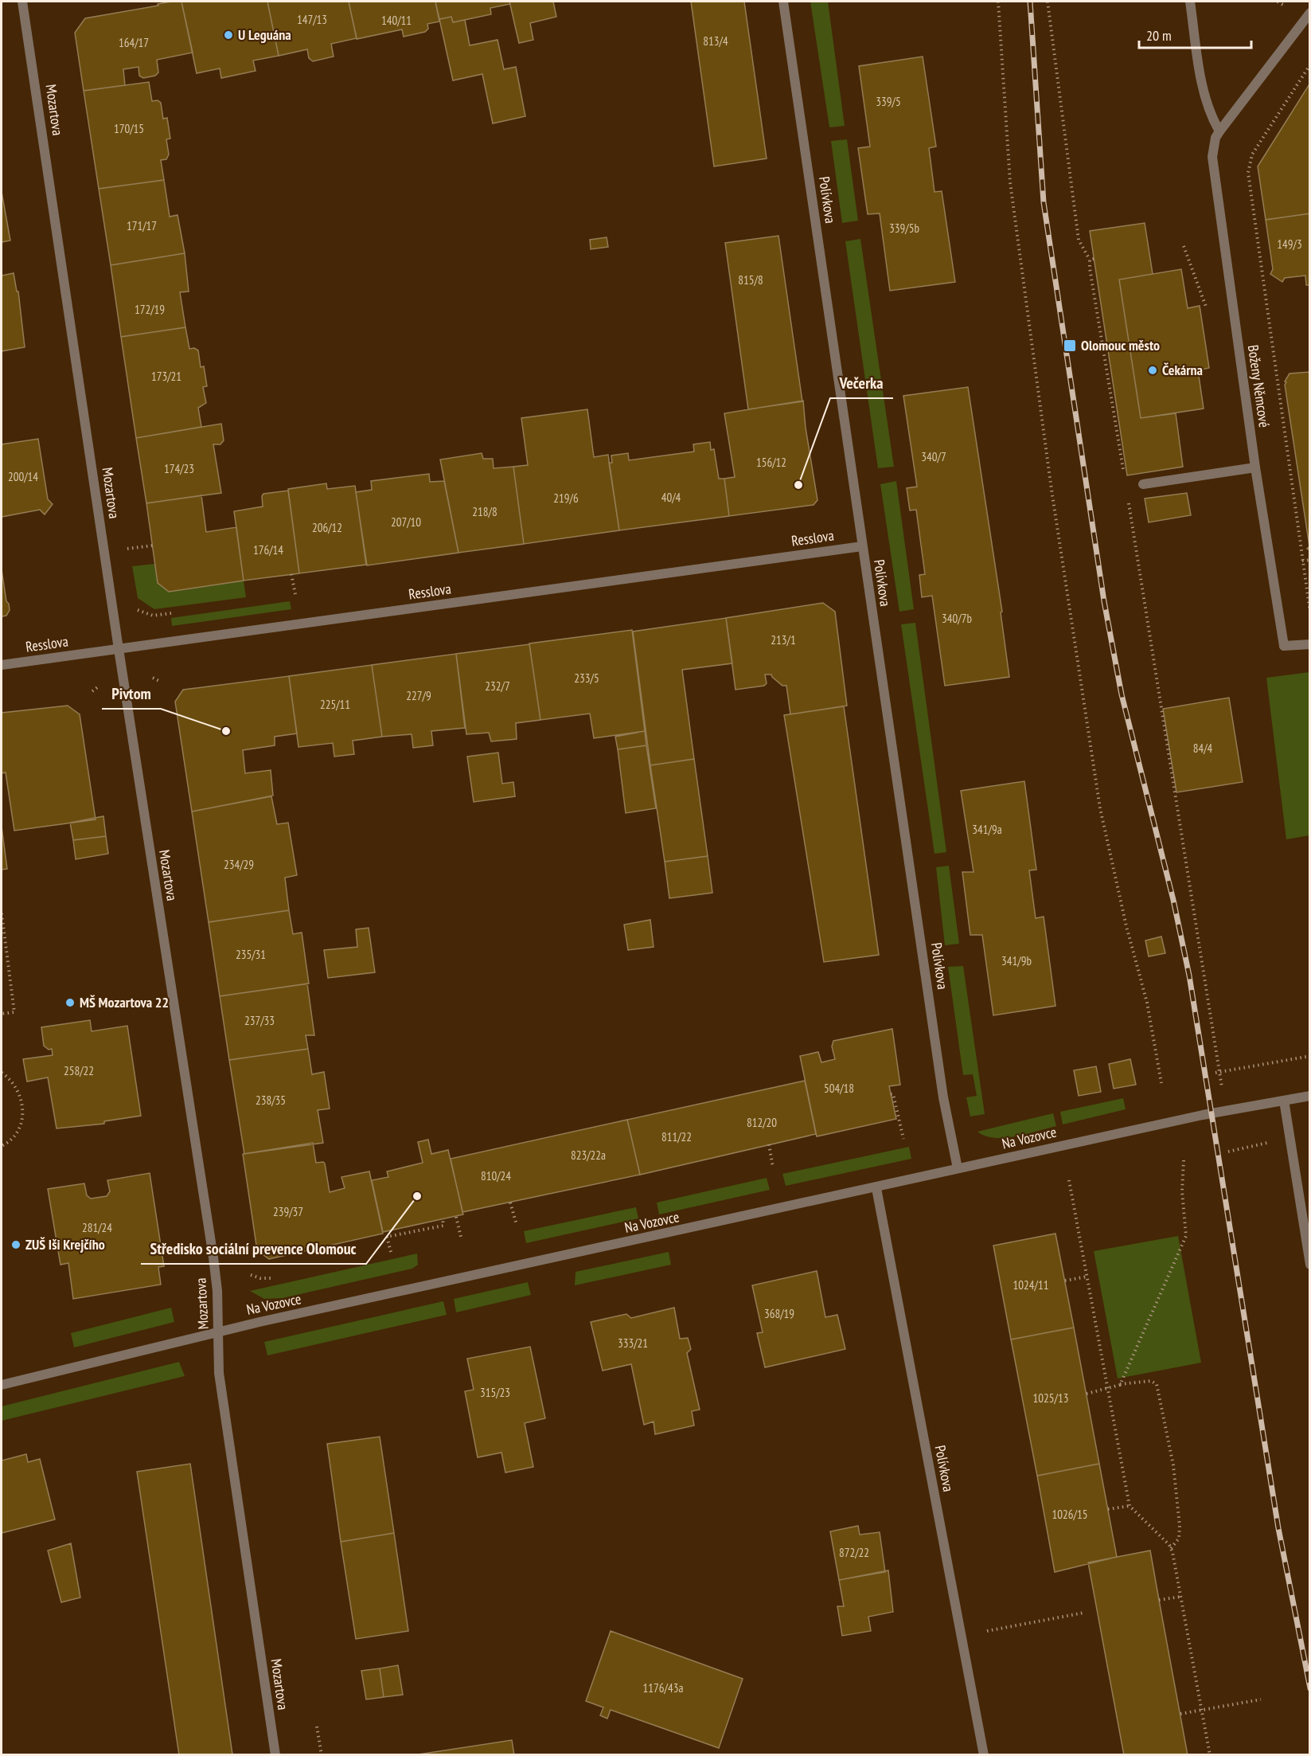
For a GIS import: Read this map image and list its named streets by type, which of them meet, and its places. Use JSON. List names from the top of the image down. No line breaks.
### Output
{"streets":{"street":["Mozartova","Polívkova","Boženy Němcové","Resslova","Na Vozovce"]},"crossings":[["Mozartova","Resslova"],["Mozartova","Na Vozovce"],["Polívkova","Resslova"],["Polívkova","Na Vozovce"]],"places":{"other":["U Leguána","Čekárna","Večerka","Pivtom","MŠ Mozartova 22","Středisko sociální prevence Olomouc","ZUŠ Iši Krejčího"],"transit":["Olomouc město"]},"house_numbers":["147/13","140/11","813/4","164/17","339/5","170/15","171/17","339/5b","149/3","815/8","172/19","173/21","340/7","156/12","174/23","200/14","40/4","219/6","218/8","207/10","206/12","176/14","340/7b","213/1","233/5","232/7","227/9","225/11","84/4","341/9a","234/29","235/31","341/9b","237/33","258/22","504/18","238/35","812/20","811/22","823/22a","810/24","239/37","281/24","1024/11","368/19","333/21","315/23","1025/13","1026/15","872/22","1176/43a"],"scale_bar":"20 m"}
